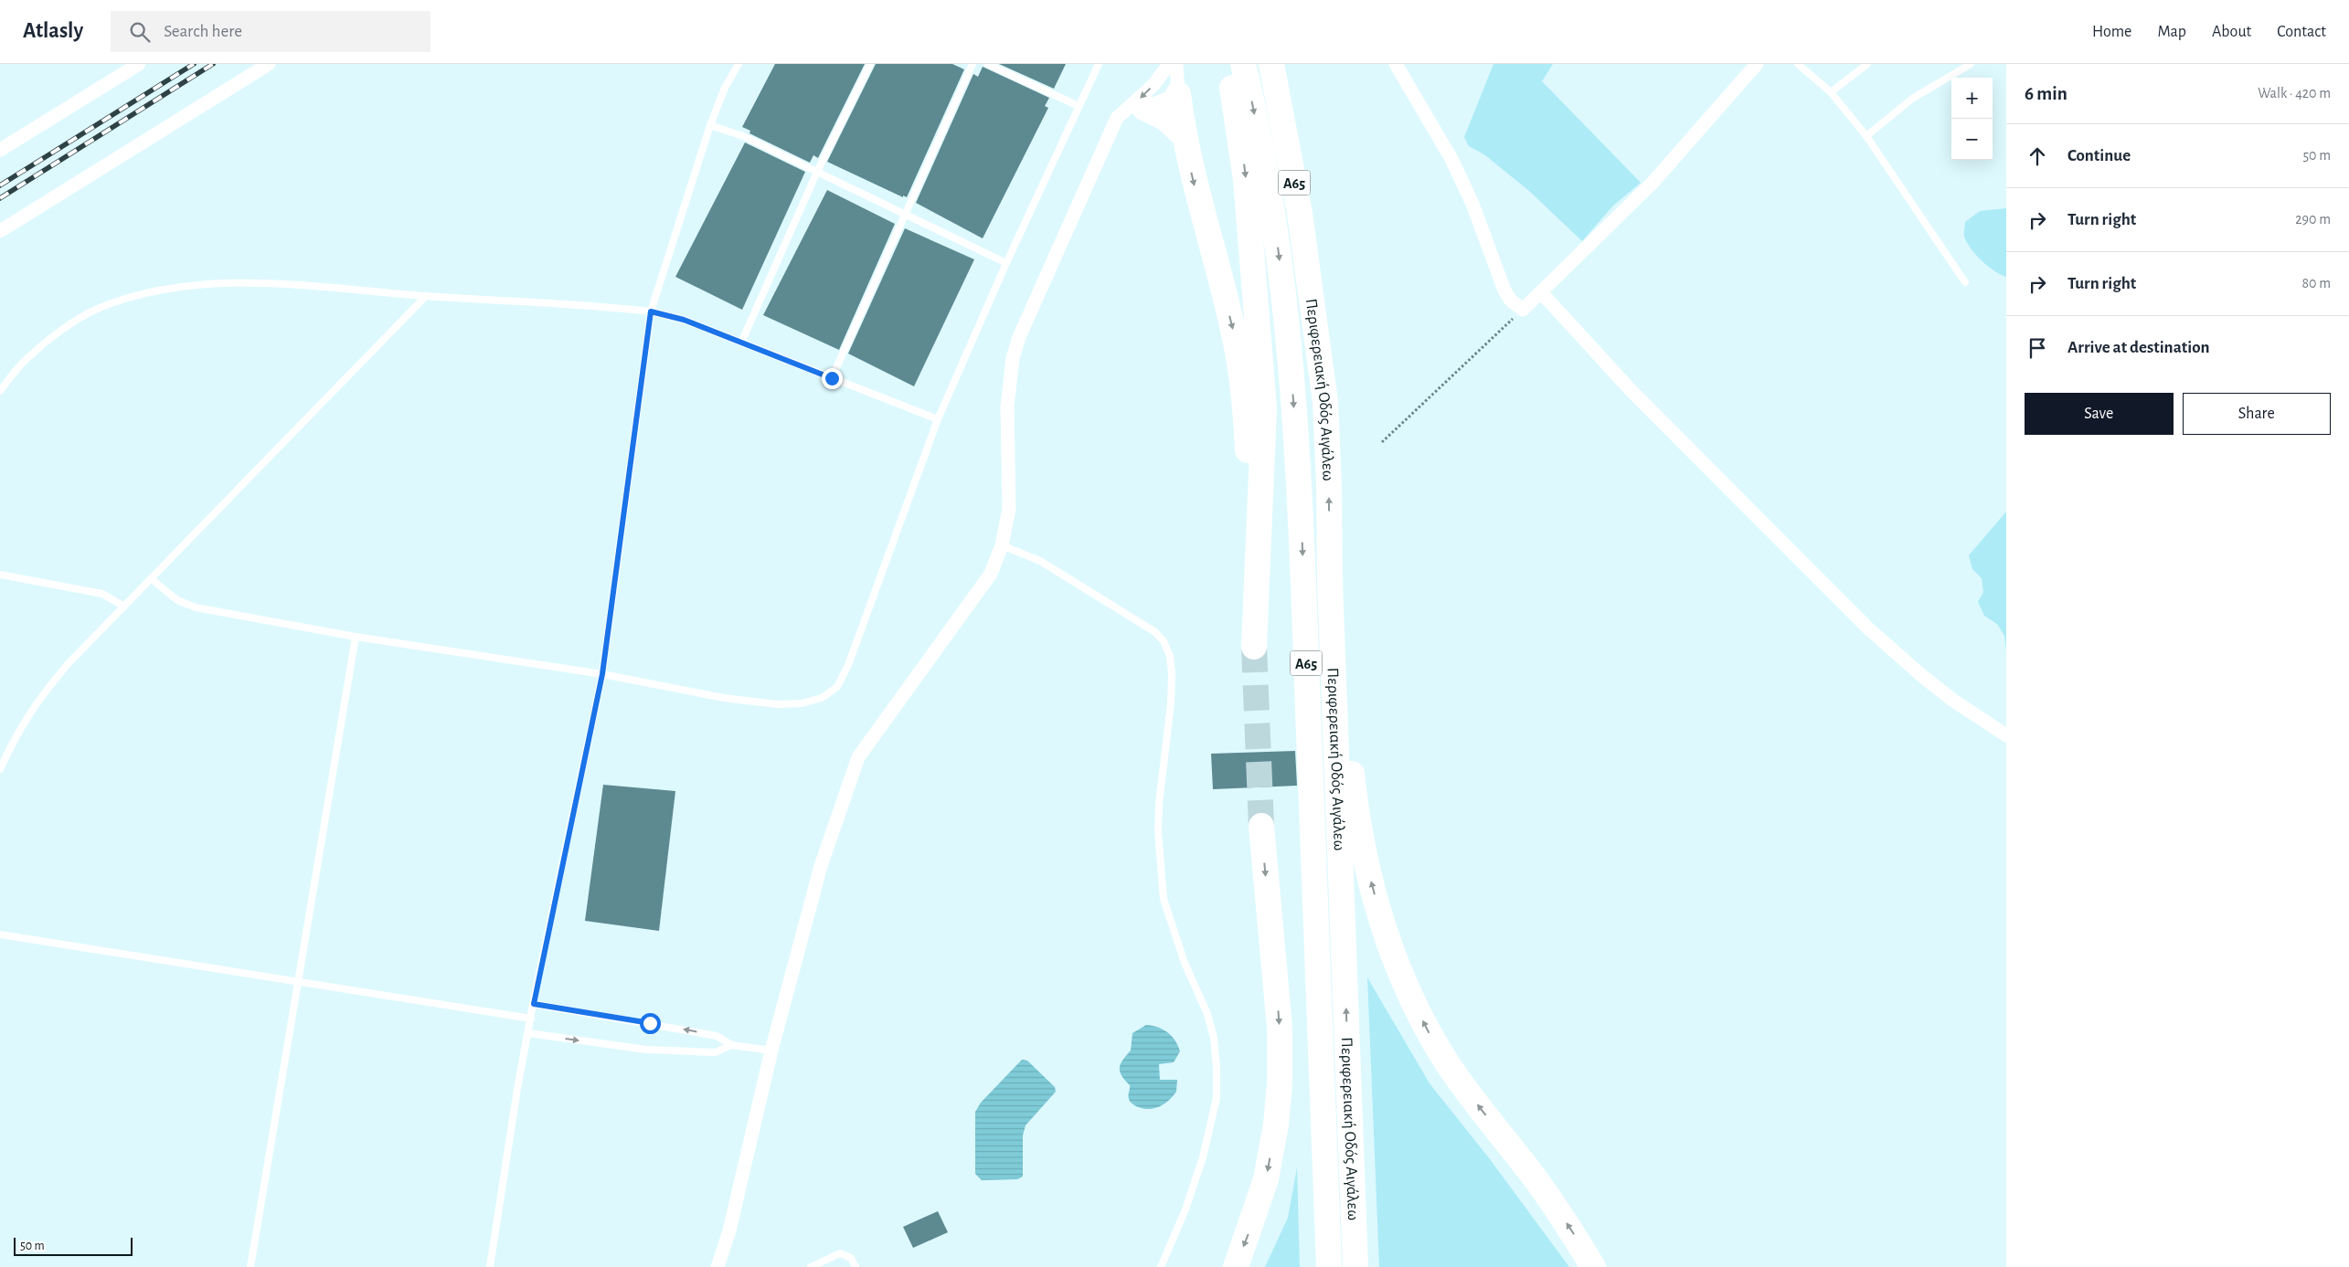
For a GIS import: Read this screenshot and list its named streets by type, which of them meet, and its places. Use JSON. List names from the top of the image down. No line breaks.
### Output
{"streets":{"highway":["Α65","Περιφερειακή Οδός Αιγάλεω"]},"scale_bar":"50 m","page":{"header":"Atlasly","search":"Search here","nav":["Home","Map","About","Contact"],"heading":["6 min","Walk · 420 m"],"map_buttons":["+","−"],"list":[["Continue","50 m"],["Turn right","290 m"],["Turn right","80 m"],"Arrive at destination"],"buttons":["Save","Share"],"scale":"50 m"}}
